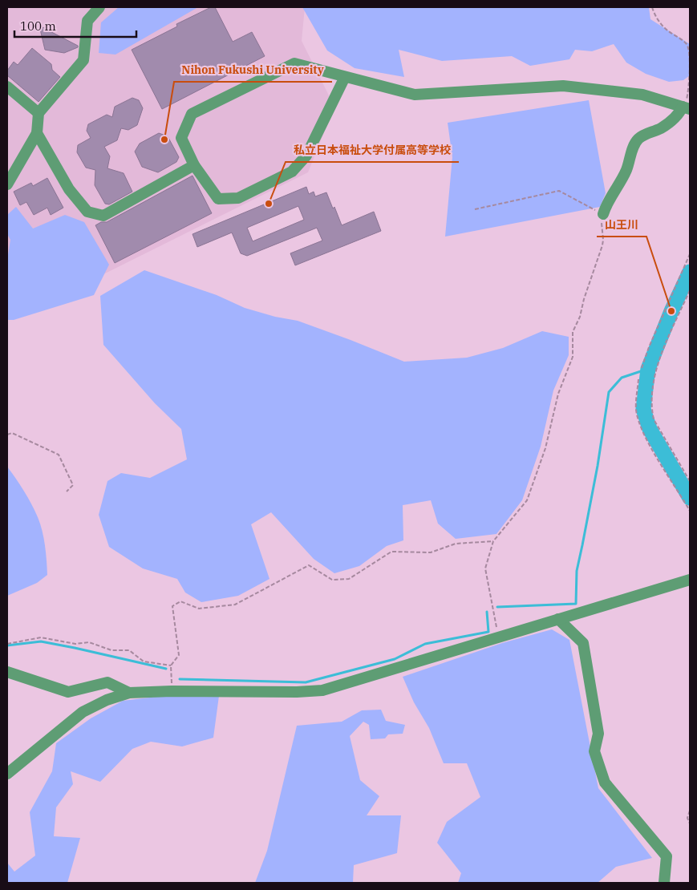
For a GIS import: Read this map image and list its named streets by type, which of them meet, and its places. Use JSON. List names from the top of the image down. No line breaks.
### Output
{"places":["Nihon Fukushi University","私立日本福祉大学付属高等学校","山王川"],"scale_bar":"100 m"}
